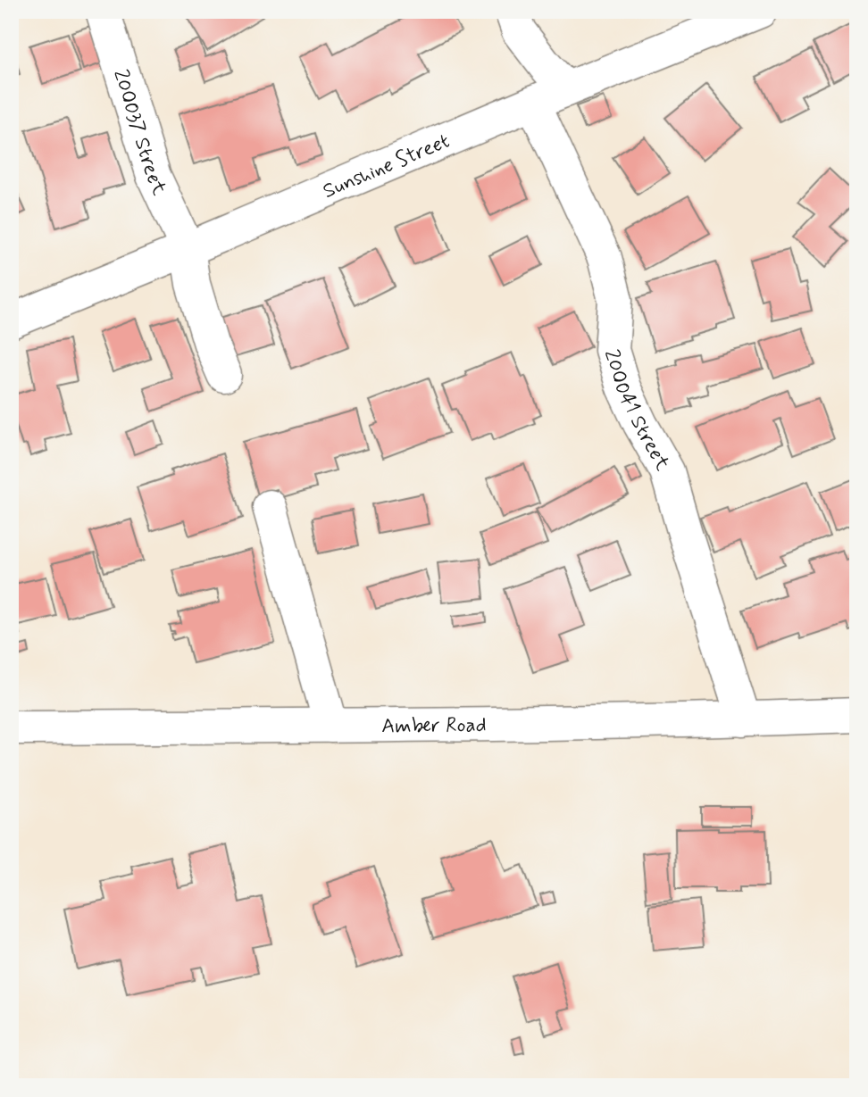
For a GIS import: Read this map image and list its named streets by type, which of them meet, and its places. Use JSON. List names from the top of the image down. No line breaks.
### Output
{"streets":{"street":["200037 Street","Sunshine Street","200041 Street","Amber Road"]},"crossings":[["200037 Street","Sunshine Street"],["Sunshine Street","200041 Street"],["200041 Street","Amber Road"]]}
